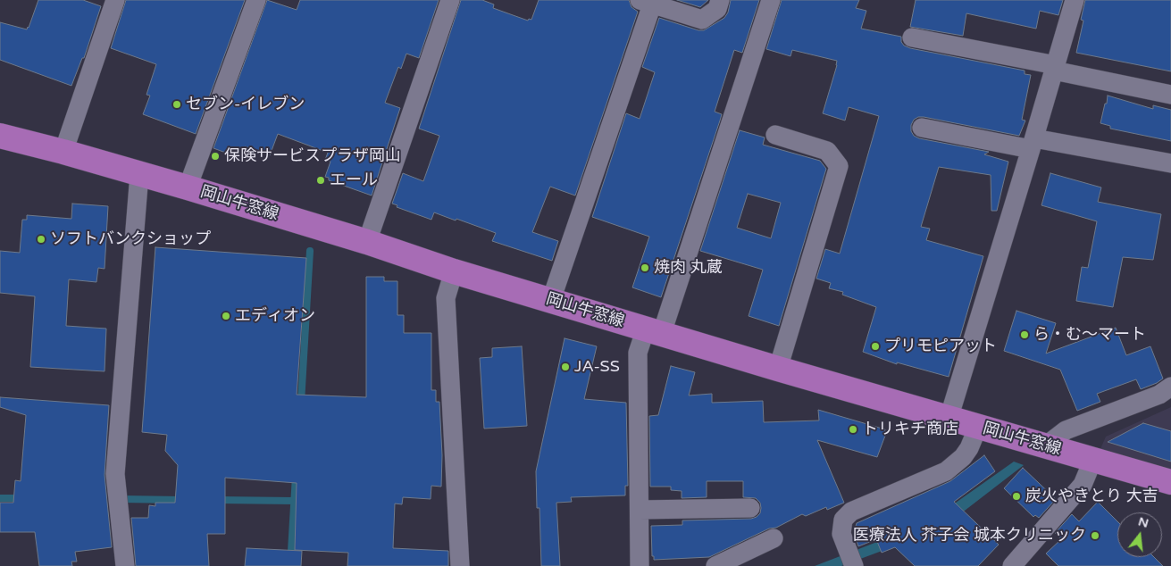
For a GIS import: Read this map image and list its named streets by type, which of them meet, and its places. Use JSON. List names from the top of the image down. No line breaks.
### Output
{"streets":{"main road":["岡山牛窓線"]},"places":["セブン-イレブン","保険サービスプラザ岡山","エール","ソフトバンクショップ","焼肉 丸蔵","エディオン","ら・む〜マート","プリモピアット","JA-SS","トリキチ商店","炭火やきとり 大吉","医療法人 芥子会 城本クリニック"],"north":"top"}
